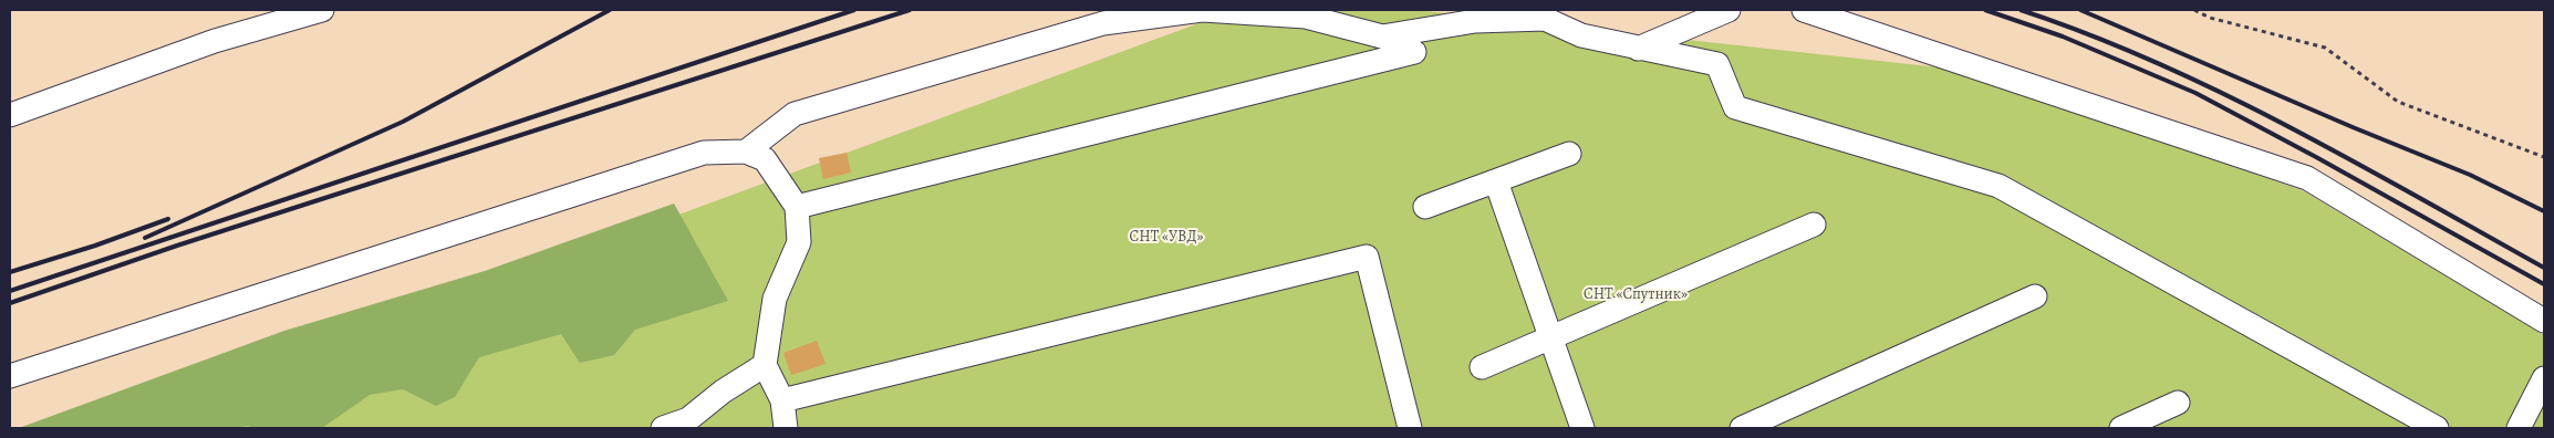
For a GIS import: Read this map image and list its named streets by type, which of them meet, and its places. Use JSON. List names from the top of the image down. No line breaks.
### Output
{"parks":["СНТ «УВД»","СНТ «Спутник»"]}
